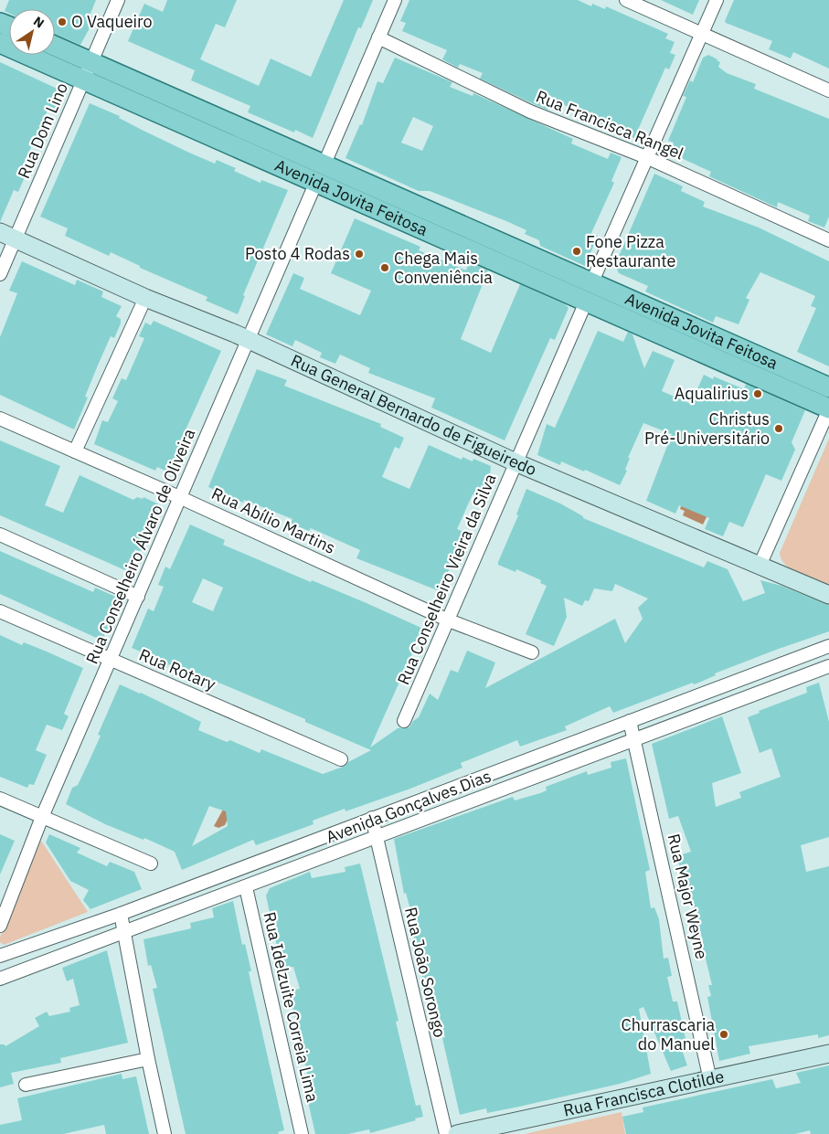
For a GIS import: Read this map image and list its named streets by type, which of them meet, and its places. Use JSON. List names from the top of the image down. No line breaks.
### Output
{"streets":{"main road":["Avenida Jovita Feitosa"],"street":["Rua Francisca Rangel","Rua Dom Lino","Rua General Bernardo de Figueiredo","Rua Abílio Martins","Rua Conselheiro Álvaro de Oliveira","Rua Conselheiro Vieira da Silva","Rua Rotary","Avenida Gonçalves Dias","Rua Major Weyne","Rua João Sorongo","Rua Idelzuite Correia Lima","Rua Francisca Clotilde"]},"crossings":[["Rua Francisca Rangel","Rua Conselheiro Vieira da Silva"],["Rua Dom Lino","Avenida Jovita Feitosa"],["Rua Dom Lino","Rua General Bernardo de Figueiredo"],["Avenida Jovita Feitosa","Rua Conselheiro Álvaro de Oliveira"],["Avenida Jovita Feitosa","Rua Conselheiro Vieira da Silva"],["Rua General Bernardo de Figueiredo","Rua Conselheiro Álvaro de Oliveira"],["Rua General Bernardo de Figueiredo","Rua Conselheiro Vieira da Silva"],["Rua Abílio Martins","Rua Conselheiro Álvaro de Oliveira"],["Rua Abílio Martins","Rua Conselheiro Vieira da Silva"],["Rua Conselheiro Álvaro de Oliveira","Rua Rotary"],["Avenida Gonçalves Dias","Rua Major Weyne"],["Avenida Gonçalves Dias","Rua João Sorongo"],["Avenida Gonçalves Dias","Rua Idelzuite Correia Lima"],["Rua Major Weyne","Rua Francisca Clotilde"]],"places":["O Vaqueiro","Fone Pizza Restaurante","Posto 4 Rodas","Chega Mais Conveniência","Aqualirius","Christus Pré-Universitário","Churrascaria do Manuel"],"north":"top right"}
